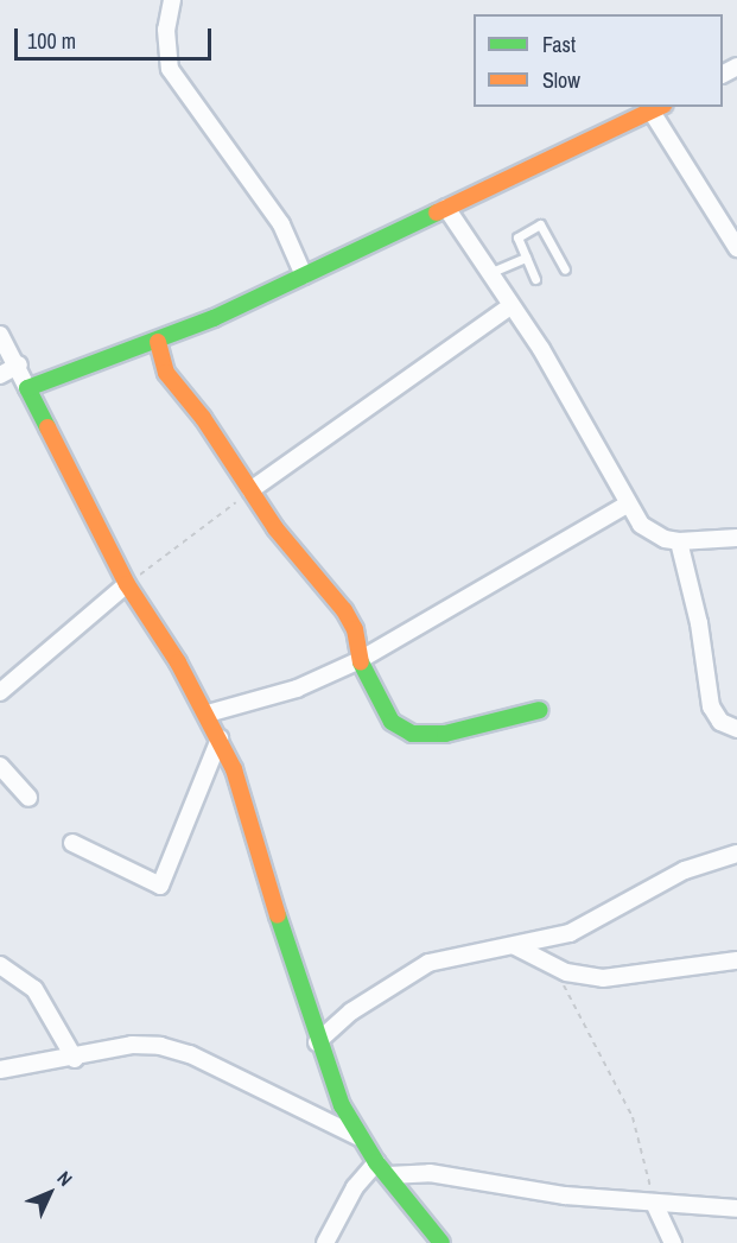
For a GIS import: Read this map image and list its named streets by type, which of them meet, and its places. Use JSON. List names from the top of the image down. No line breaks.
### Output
{"legend":["Fast","Slow"],"scale_bar":"100 m","north":"top right"}
